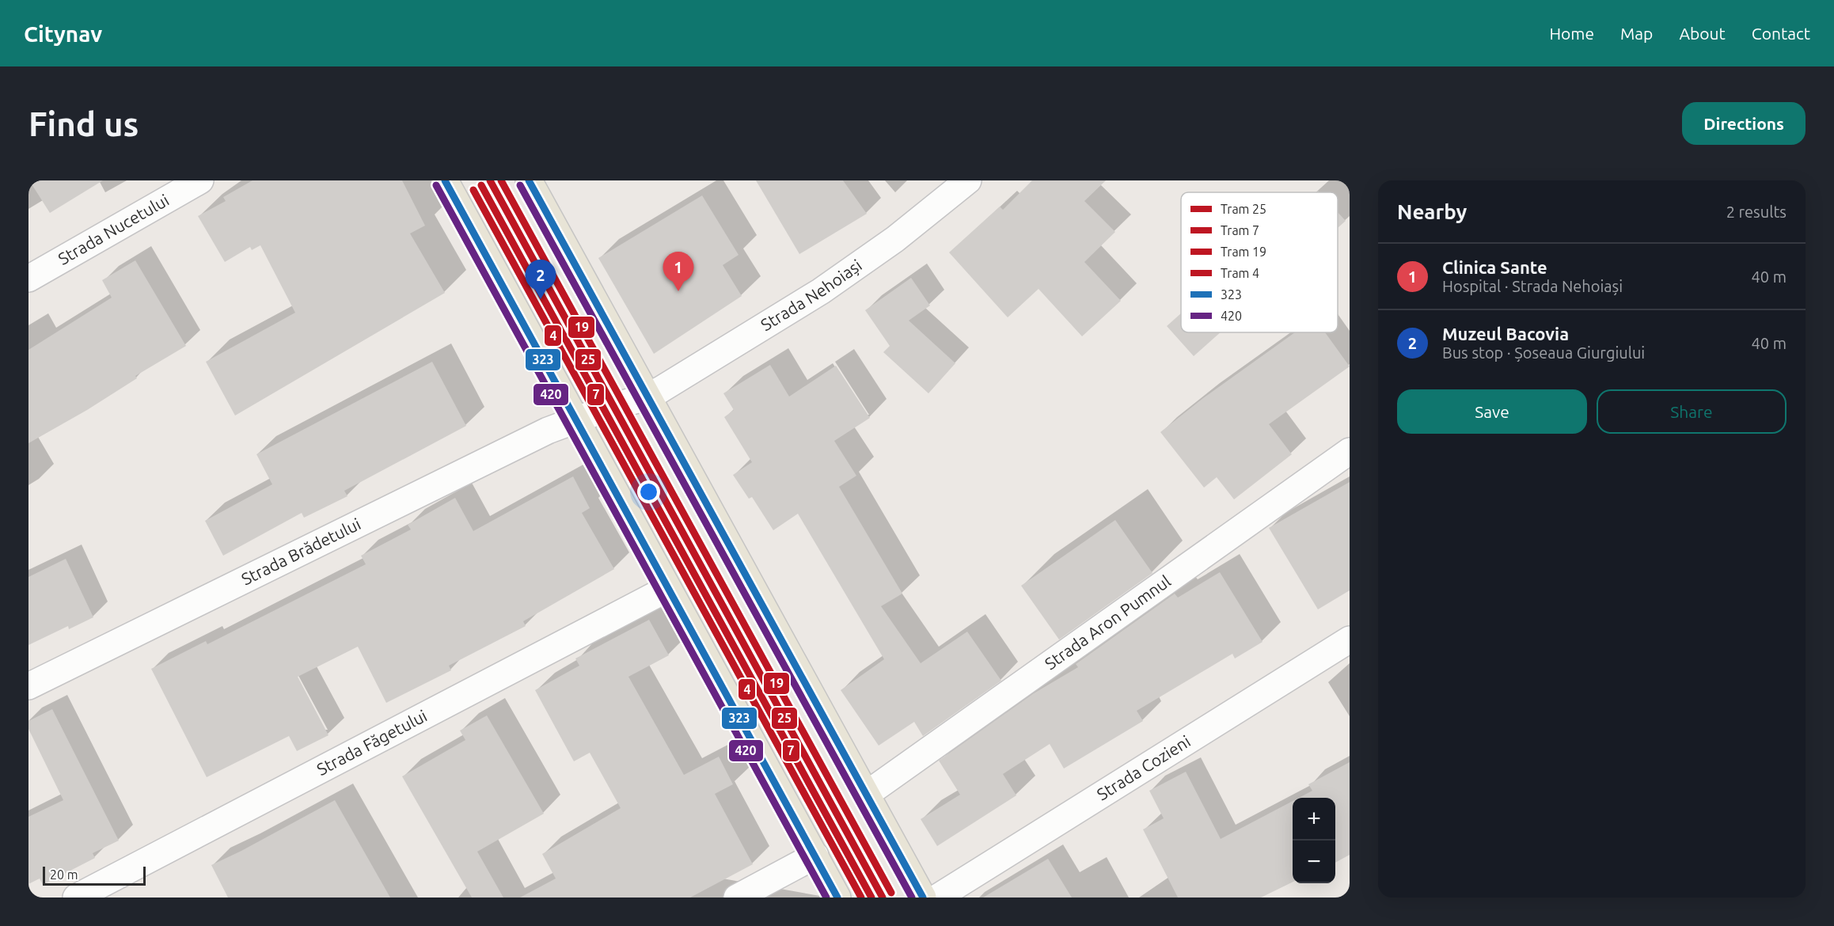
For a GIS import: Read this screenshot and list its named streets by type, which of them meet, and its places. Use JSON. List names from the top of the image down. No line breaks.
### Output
{"streets":{"street":["Strada Nucetului","Strada Nehoiași","Strada Brădetului","Strada Aron Pumnul","Strada Făgetului","Strada Cozieni"]},"crossings":[["Strada Nehoiași","Strada Brădetului"]],"lines":["tram line 25","tram line 19","transit line 323","tram line 7","transit line 420","tram line 4"],"legend":["Tram 25","Tram 7","Tram 19","Tram 4","323","420"],"scale_bar":"20 m","page":{"header":"Citynav","nav":["Home","Map","About","Contact"],"buttons":["Directions",["Save","Share"]],"title":"Find us","heading":["Nearby","2 results"],"list":[{"mark":"1","name":"Clinica Sante","note":"Hospital · Strada Nehoiași","value":"40 m"},{"mark":"2","name":"Muzeul Bacovia","note":"Bus stop · Șoseaua Giurgiului","value":"40 m"}],"pins":["1","2"],"map_buttons":["+","−"],"scale":"20 m"}}
